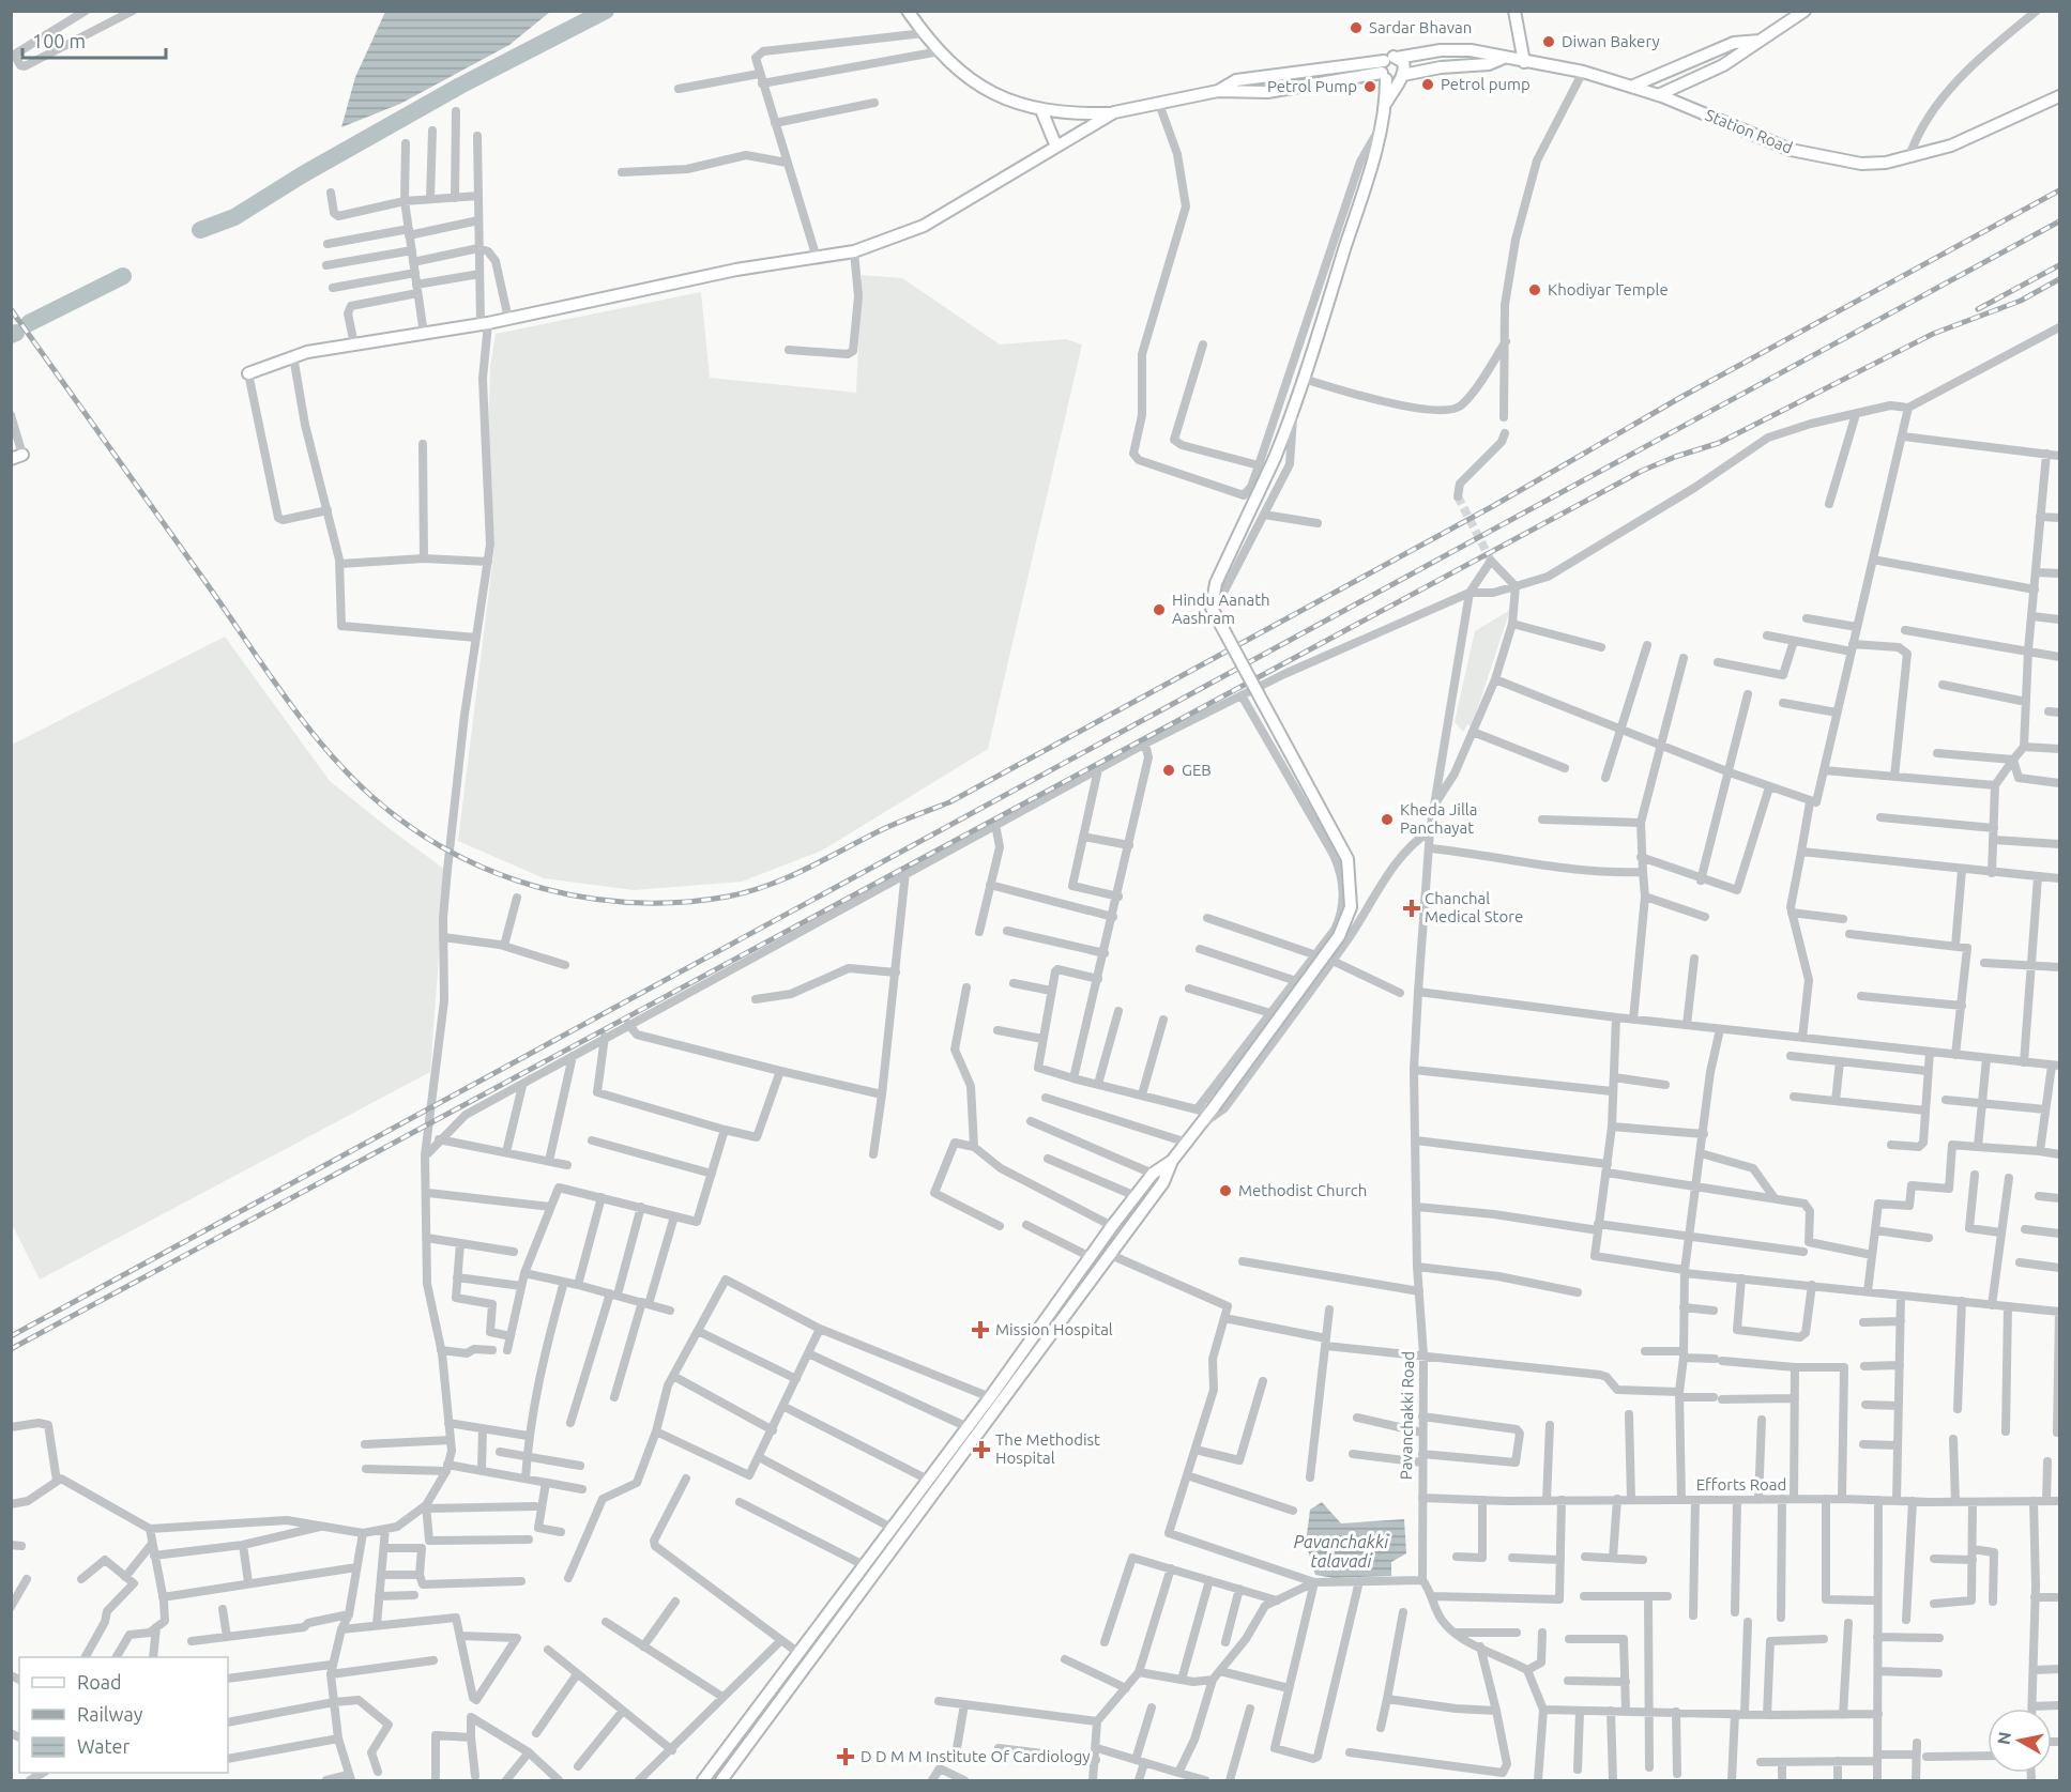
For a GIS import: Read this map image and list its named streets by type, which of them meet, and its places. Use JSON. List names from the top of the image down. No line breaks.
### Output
{"streets":{"main road":["Station Road"],"street":["Pavanchakki Road","Efforts Road"]},"crossings":[["Pavanchakki Road","Efforts Road"]],"water":["Pavanchakki talavadi"],"places":{"other":["Sardar Bhavan","Diwan Bakery","Petrol pump","Petrol Pump","Khodiyar Temple","Hindu Aanath Aashram","GEB","Kheda Jilla Panchayat","Methodist Church"],"health":["Chanchal Medical Store","Mission Hospital","The Methodist Hospital","D D M M Institute Of Cardiology"]},"legend":["Road","Railway","Water"],"scale_bar":"100 m","north":"left"}
